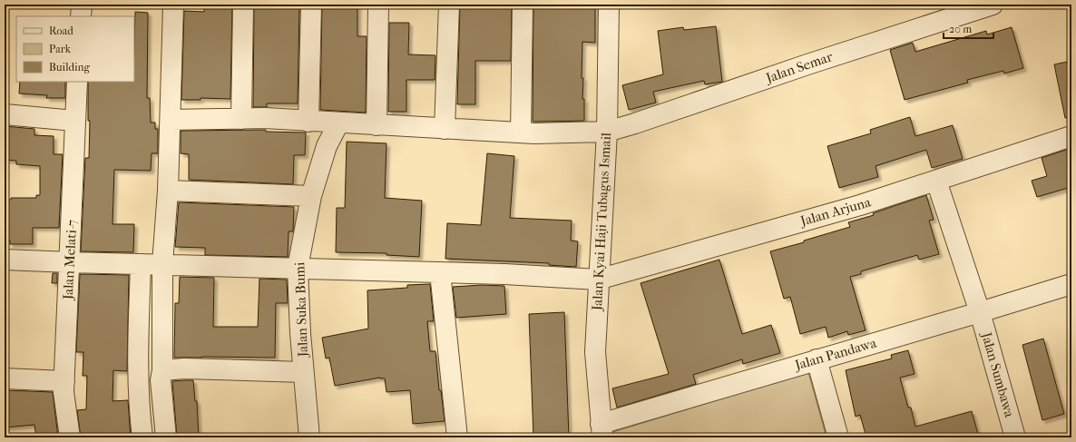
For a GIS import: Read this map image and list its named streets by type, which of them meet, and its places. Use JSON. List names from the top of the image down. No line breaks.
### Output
{"streets":{"street":["Jalan Semar","Jalan Arjuna","Jalan Kyai Haji Tubagus Ismail","Jalan Melati-7","Jalan Suka Bumi","Jalan Pandawa","Jalan Sumbawa"]},"crossings":[["Jalan Semar","Jalan Kyai Haji Tubagus Ismail"],["Jalan Semar","Jalan Suka Bumi"],["Jalan Arjuna","Jalan Kyai Haji Tubagus Ismail"],["Jalan Arjuna","Jalan Melati-7"],["Jalan Arjuna","Jalan Suka Bumi"],["Jalan Arjuna","Jalan Sumbawa"],["Jalan Kyai Haji Tubagus Ismail","Jalan Pandawa"],["Jalan Pandawa","Jalan Sumbawa"]],"legend":["Road","Park","Building"],"scale_bar":"20 m"}
